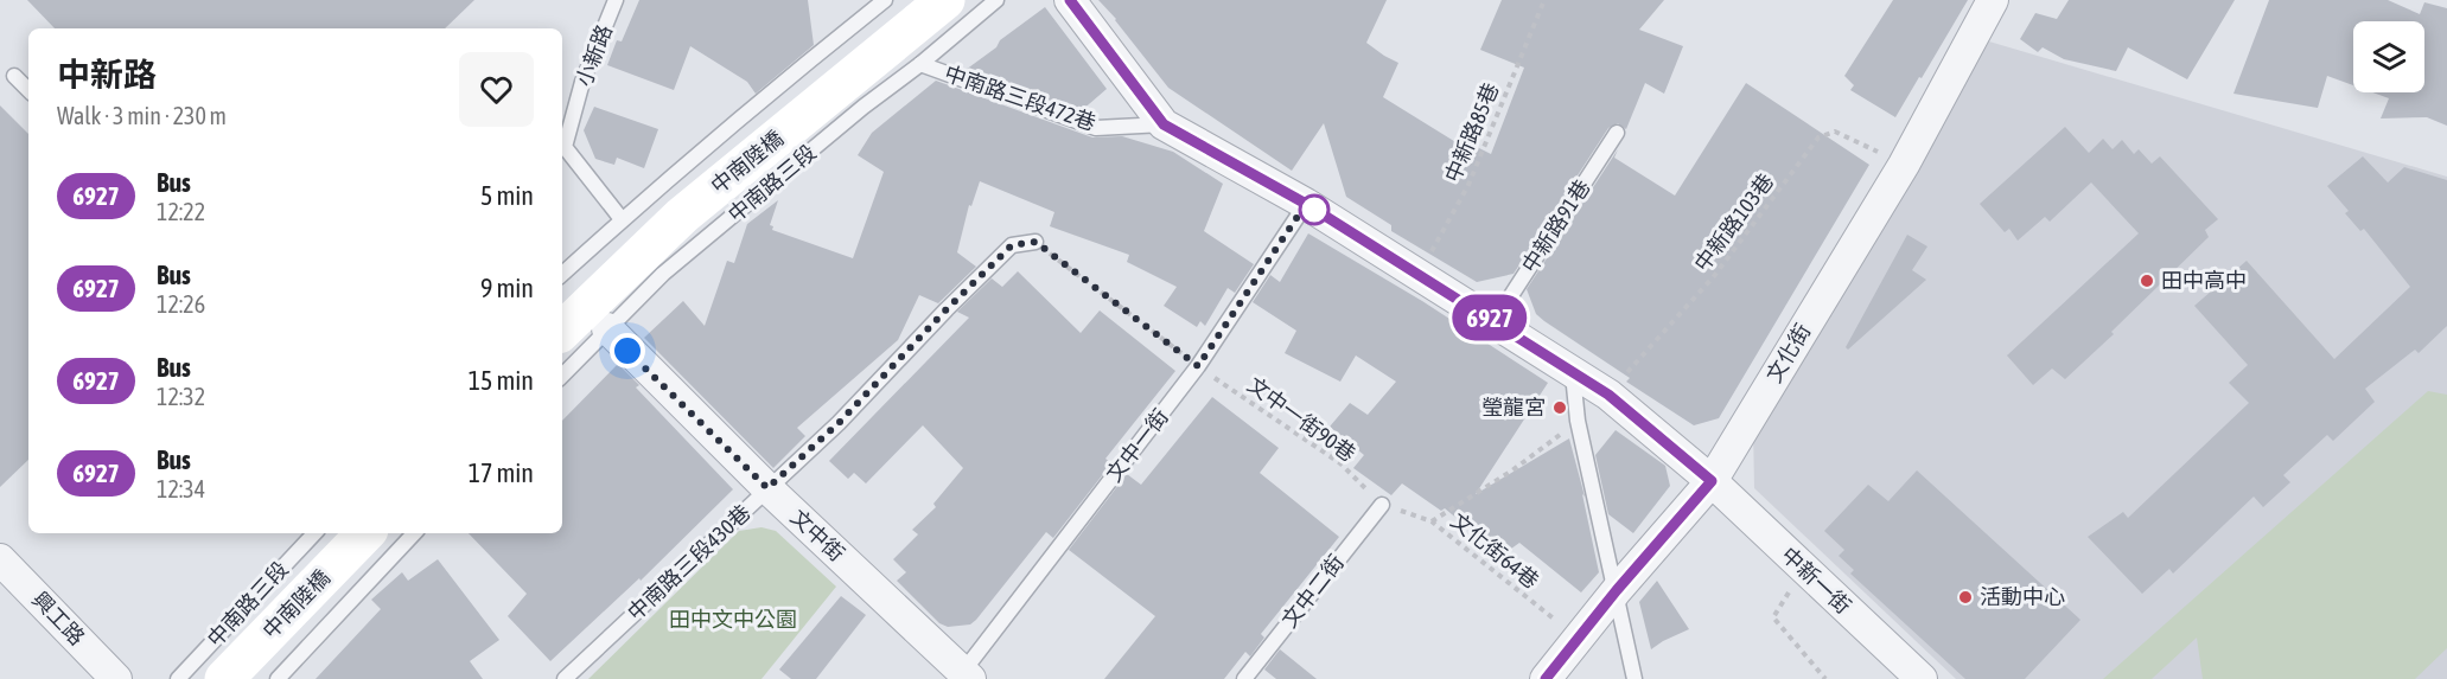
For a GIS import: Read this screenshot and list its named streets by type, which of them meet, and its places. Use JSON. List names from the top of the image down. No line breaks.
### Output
{"streets":{"main road":["中南陸橋"],"street":["文化街","文中街","中新一街","興工路"],"lane":["小新路","中南路三段472巷","中南路三段","中新路91巷","文中一街","中南路三段430巷","文中二街"],"path":["中新路85巷","中新路103巷","文中一街90巷","文化街64巷"]},"crossings":[["中南路三段472巷","中南路三段"],["中南路三段472巷","中新一街"],["中新路85巷","中新一街"],["中南路三段","文中街"],["中新路103巷","文化街"],["中新路103巷","中新一街"],["中新路91巷","中新一街"],["文化街","文化街64巷"],["文化街","中新一街"],["文中一街90巷","文中一街"],["文中一街90巷","文化街64巷"],["文中一街90巷","文中二街"],["文中一街","文中街"],["文中一街","中新一街"],["文中街","中南路三段430巷"],["文化街64巷","文中二街"]],"parks":["田中文中公園"],"places":["田中高中","瑩龍宮","活動中心"],"lines":["bus line 6927"],"page":{"on_map":"6927","heading":["中新路","Walk · 3 min · 230 m"],"list":[{"mark":"6927","name":"Bus","note":"12:22","value":"5 min"},{"mark":"6927","name":"Bus","note":"12:26","value":"9 min"},{"mark":"6927","name":"Bus","note":"12:32","value":"15 min"},{"mark":"6927","name":"Bus","note":"12:34","value":"17 min"}]}}
